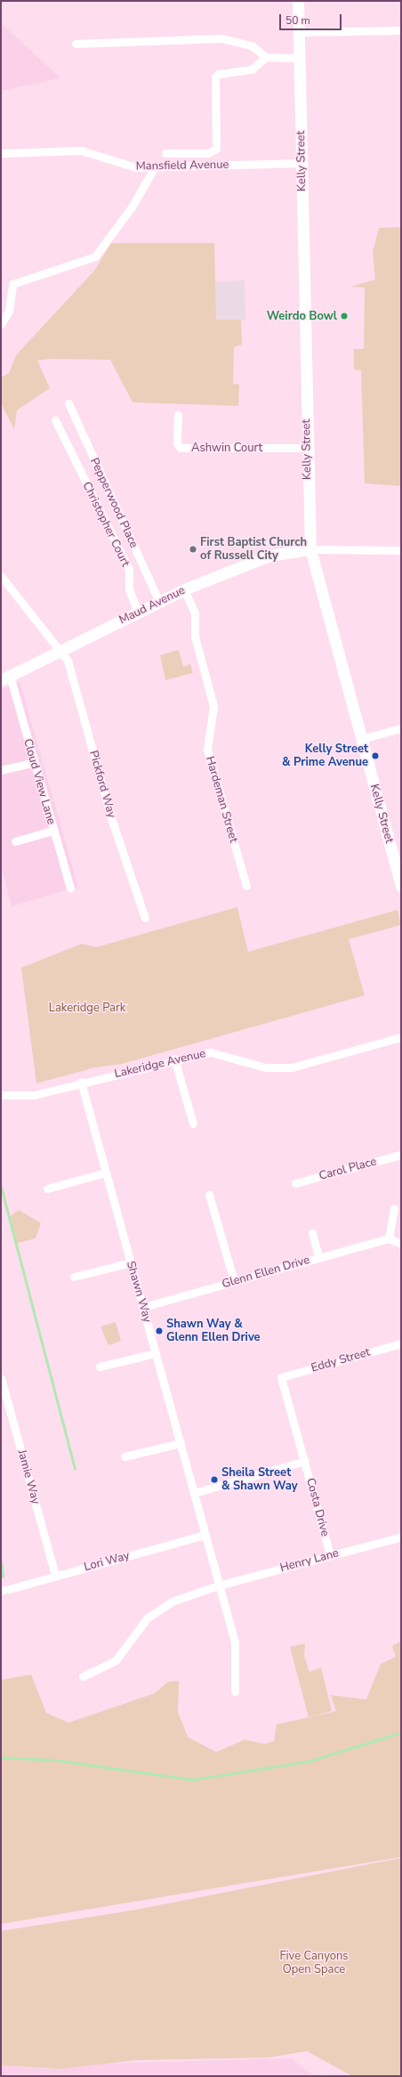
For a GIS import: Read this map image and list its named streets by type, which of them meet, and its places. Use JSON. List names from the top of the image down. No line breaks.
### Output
{"streets":{"street":["Kelly Street","Mansfield Avenue","Ashwin Court","Pepperwood Place","Christopher Court","Maud Avenue","Cloud View Lane","Pickford Way","Hardeman Street","Lakeridge Avenue","Carol Place","Glenn Ellen Drive","Shawn Way","Eddy Street","Jamie Way","Costa Drive","Henry Lane","Lori Way"]},"crossings":[["Kelly Street","Mansfield Avenue"],["Kelly Street","Ashwin Court"],["Kelly Street","Maud Avenue"],["Pepperwood Place","Maud Avenue"],["Christopher Court","Maud Avenue"],["Maud Avenue","Cloud View Lane"],["Maud Avenue","Pickford Way"],["Maud Avenue","Hardeman Street"],["Lakeridge Avenue","Shawn Way"],["Glenn Ellen Drive","Shawn Way"],["Shawn Way","Henry Lane"],["Shawn Way","Lori Way"],["Eddy Street","Costa Drive"],["Jamie Way","Lori Way"],["Costa Drive","Henry Lane"]],"parks":["Lakeridge Park","Five Canyons Open Space"],"places":["Weirdo Bowl","First Baptist Church of Russell City","Kelly Street & Prime Avenue","Shawn Way & Glenn Ellen Drive","Sheila Street & Shawn Way"],"scale_bar":"50 m"}
